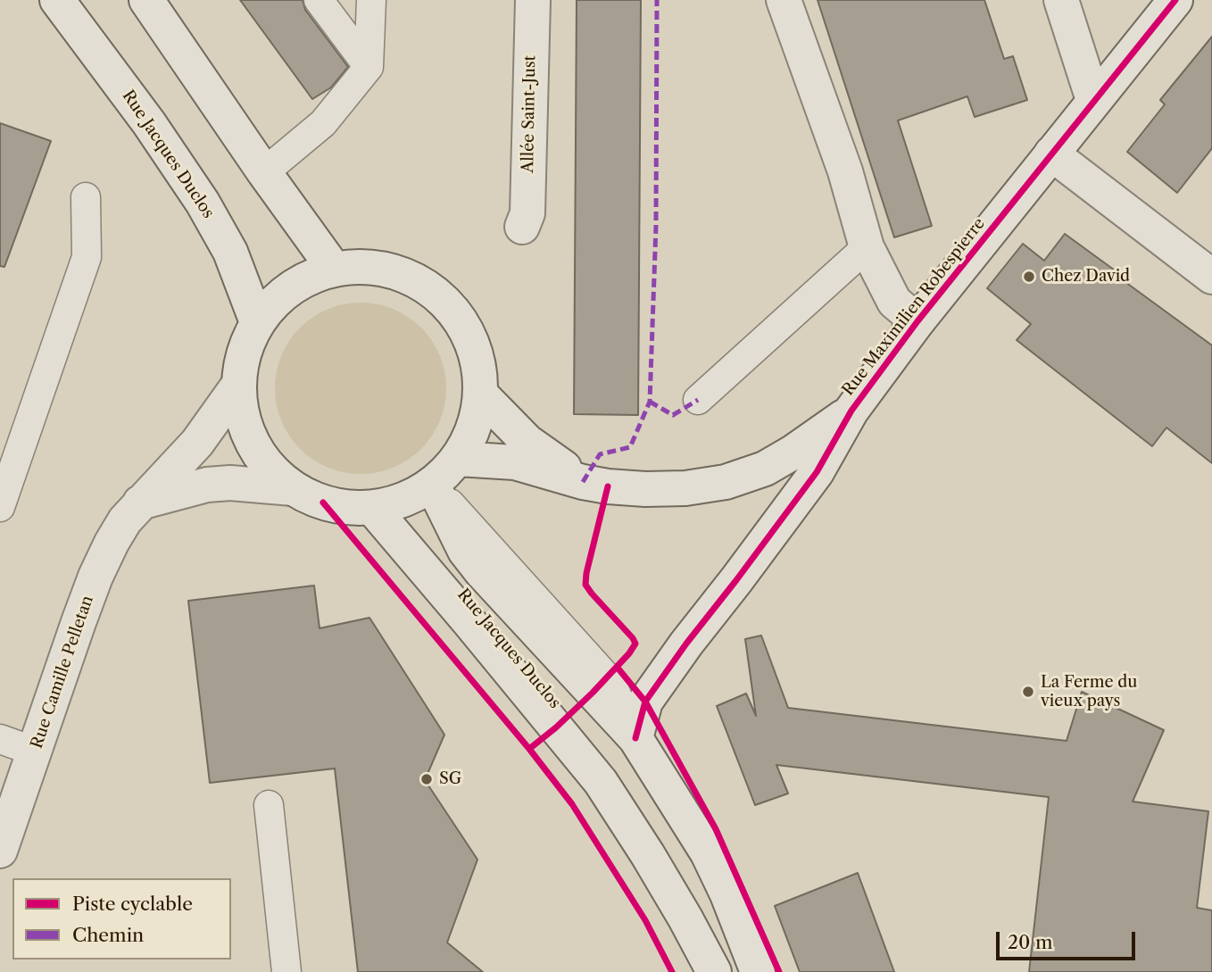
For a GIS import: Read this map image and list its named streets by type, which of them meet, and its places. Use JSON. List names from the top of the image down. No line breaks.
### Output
{"streets":{"street":["Allée Saint-Just","Rue Jacques Duclos","Rue Maximilien Robespierre","Rue Camille Pelletan"]},"crossings":[["Rue Jacques Duclos","Rue Maximilien Robespierre"]],"places":["Chez David","La Ferme du vieux pays","SG"],"legend":["Piste cyclable","Chemin"],"scale_bar":"20 m"}
